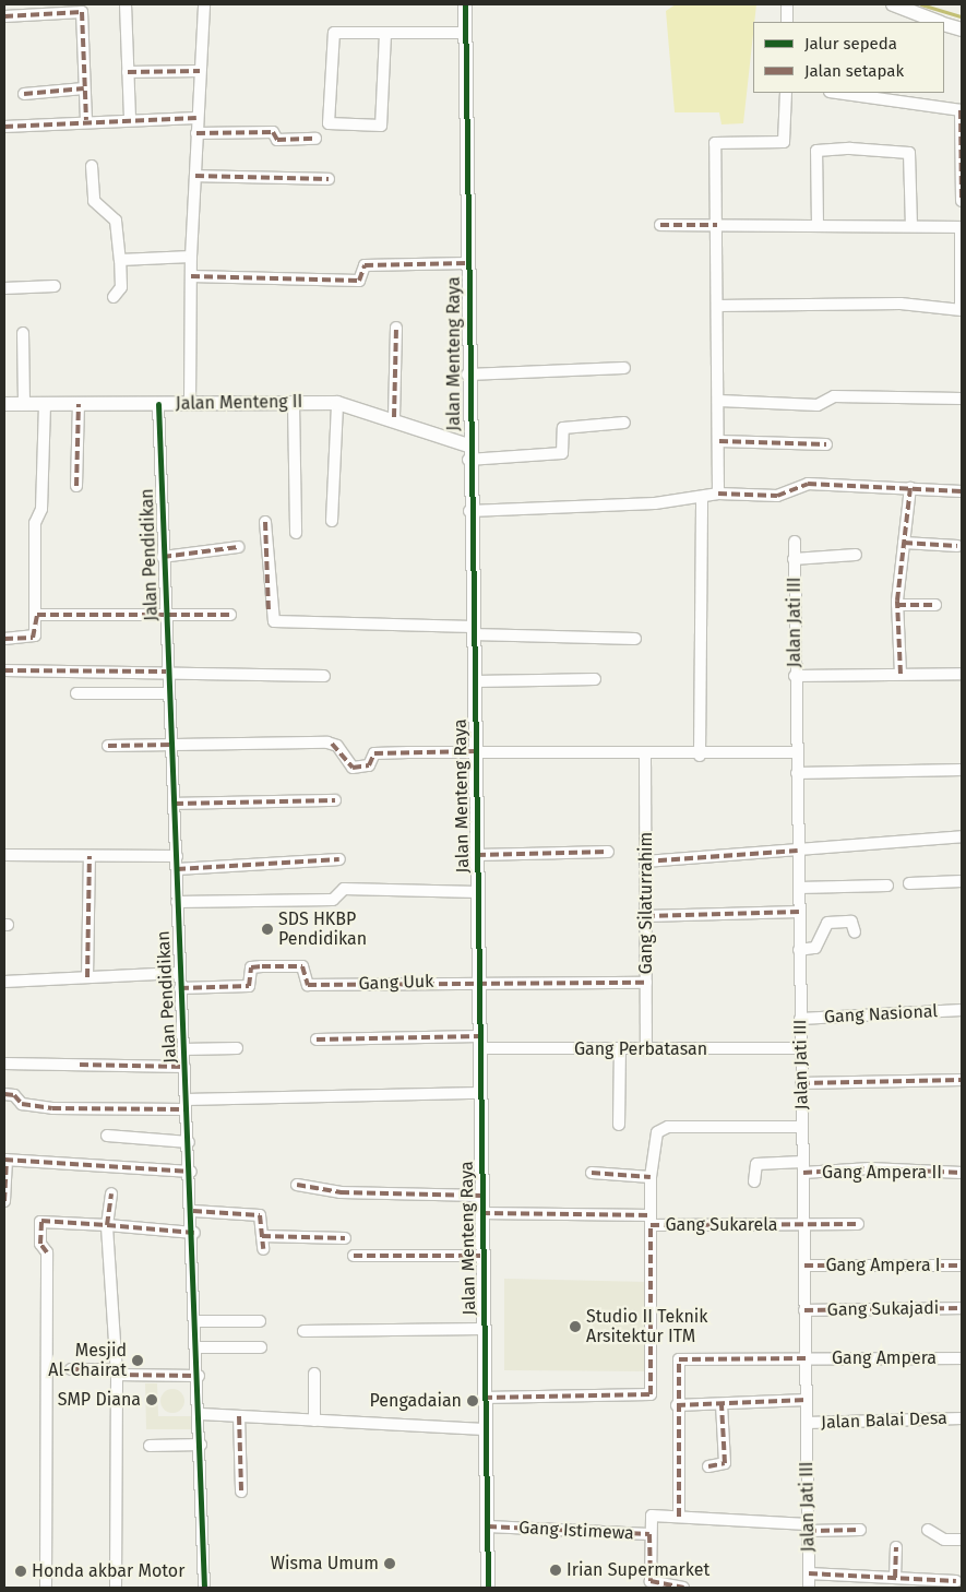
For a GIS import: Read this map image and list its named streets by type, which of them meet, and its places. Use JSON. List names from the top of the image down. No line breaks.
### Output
{"streets":{"street":["Jalan Menteng Raya","Jalan Menteng II","Jalan Pendidikan","Jalan Jati III","Gang Silaturrahim","Gang Uuk","Gang Nasional","Gang Perbatasan","Gang Ampera II","Gang Sukarela","Gang Ampera I","Gang Sukajadi","Gang Ampera","Jalan Balai Desa","Gang Istimewa"]},"crossings":[["Jalan Menteng Raya","Jalan Menteng II"],["Jalan Menteng Raya","Gang Uuk"],["Jalan Menteng Raya","Gang Perbatasan"],["Jalan Menteng Raya","Gang Istimewa"],["Jalan Menteng II","Jalan Pendidikan"],["Jalan Pendidikan","Gang Uuk"],["Jalan Jati III","Gang Nasional"],["Jalan Jati III","Gang Perbatasan"],["Jalan Jati III","Gang Ampera II"],["Jalan Jati III","Gang Sukarela"],["Jalan Jati III","Gang Ampera I"],["Jalan Jati III","Gang Sukajadi"],["Jalan Jati III","Gang Ampera"],["Jalan Jati III","Jalan Balai Desa"],["Gang Silaturrahim","Gang Uuk"],["Gang Silaturrahim","Gang Perbatasan"]],"places":["SDS HKBP Pendidikan","Studio II Teknik Arsitektur ITM","Mesjid Al-Chairat","SMP Diana","Pengadaian","Wisma Umum","Irian Supermarket","Honda akbar Motor"],"legend":["Jalur sepeda","Jalan setapak"]}
